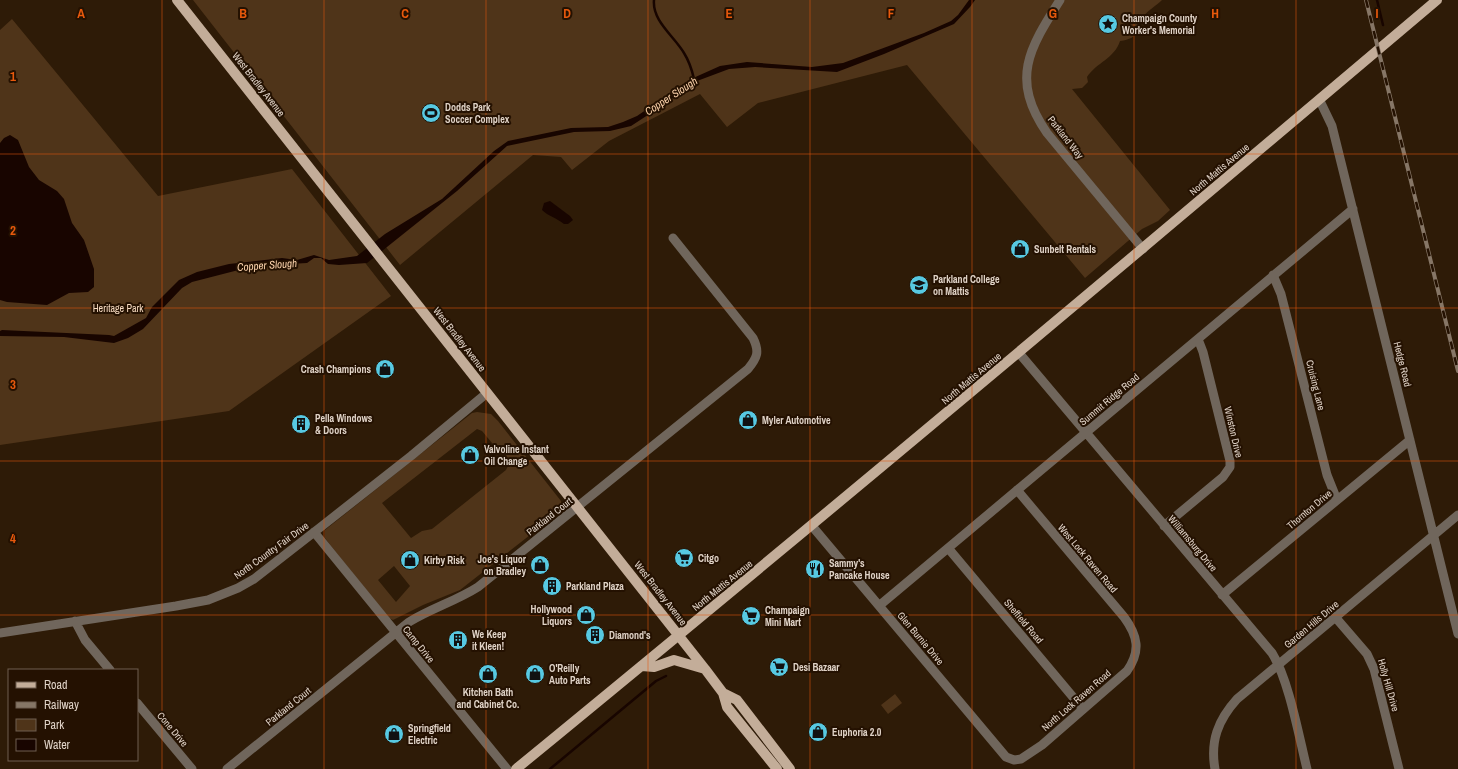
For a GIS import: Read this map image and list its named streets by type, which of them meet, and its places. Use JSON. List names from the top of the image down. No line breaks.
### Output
{"streets":{"main road":["West Bradley Avenue","North Mattis Avenue"],"street":["Parkland Way","Hedge Road","Cruising Lane","Summit Ridge Road","Winston Drive","Thornton Drive","Parkland Court","Williamsburg Drive","North Country Fair Drive","West Lock Raven Road","Sheffield Road","Garden Hills Drive","Glen Burnie Drive","Camp Drive","Holly Hill Drive","North Lock Raven Road","Cone Drive"]},"crossings":[["West Bradley Avenue","North Mattis Avenue"],["West Bradley Avenue","Parkland Court"],["West Bradley Avenue","North Country Fair Drive"],["Parkland Way","North Mattis Avenue"],["North Mattis Avenue","Hedge Road"],["North Mattis Avenue","Williamsburg Drive"],["North Mattis Avenue","Glen Burnie Drive"],["Hedge Road","Summit Ridge Road"],["Hedge Road","Thornton Drive"],["Hedge Road","Garden Hills Drive"],["Cruising Lane","Summit Ridge Road"],["Cruising Lane","Thornton Drive"],["Summit Ridge Road","Winston Drive"],["Summit Ridge Road","Williamsburg Drive"],["Summit Ridge Road","West Lock Raven Road"],["Summit Ridge Road","Sheffield Road"],["Summit Ridge Road","Glen Burnie Drive"],["Winston Drive","Williamsburg Drive"],["Thornton Drive","Williamsburg Drive"],["Parkland Court","Camp Drive"],["Williamsburg Drive","Garden Hills Drive"],["North Country Fair Drive","Camp Drive"],["West Lock Raven Road","North Lock Raven Road"],["Sheffield Road","North Lock Raven Road"],["Garden Hills Drive","Holly Hill Drive"],["Glen Burnie Drive","North Lock Raven Road"]],"water":["Copper Slough"],"parks":["Heritage Park"],"places":{"place":["Champaign County Worker's Memorial"],"sports":["Dodds Park Soccer Complex"],"shop":["Sunbelt Rentals","Crash Champions","Myler Automotive","Valvoline Instant Oil Change","Kirby Risk","Joe's Liquor on Bradley","Hollywood Liquors","Kitchen Bath and Cabinet Co.","O'Reilly Auto Parts","Euphoria 2.0","Springfield Electric"],"school or university":["Parkland College on Mattis"],"building":["Pella Windows & Doors","Parkland Plaza","Diamond's","We Keep it Kleen!"],"supermarket":["Citgo","Champaign Mini Mart","Desi Bazaar"],"restaurant":["Sammy's Pancake House"]},"legend":["Road","Railway","Park","Water"],"grid":{"columns":["A","B","C","D","E","F","G","H","I"],"rows":["1","2","3","4"]}}
